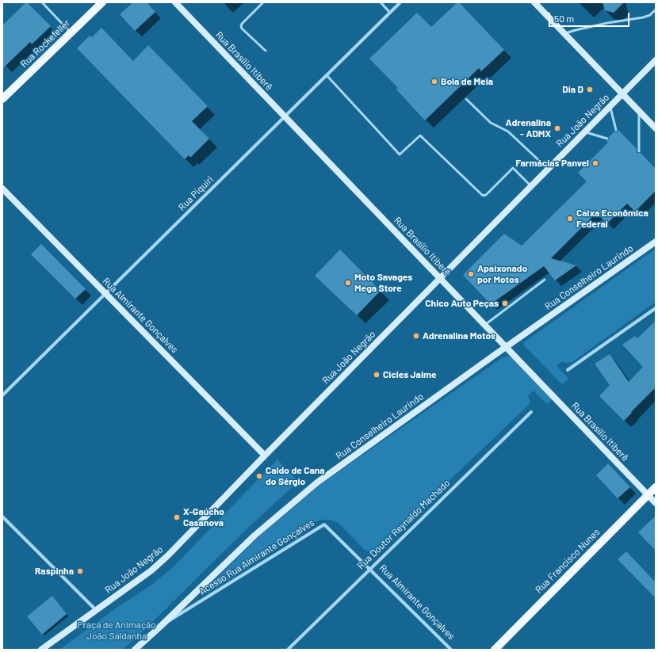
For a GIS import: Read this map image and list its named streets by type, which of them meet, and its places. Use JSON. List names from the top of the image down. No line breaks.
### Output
{"streets":{"main road":["Rua Rockefeller","Rua Brasílio Itiberê","Rua João Negrão","Rua Conselheiro Laurindo","Rua Almirante Gonçalves","Rua Francisco Nunes"],"street":["Rua Piquiri","Rua Doutor Reynaldo Machado","Acesso Rua Almirante Gonçalves"]},"crossings":[["Rua Brasílio Itiberê","Rua João Negrão"],["Rua Brasílio Itiberê","Rua Piquiri"],["Rua Brasílio Itiberê","Rua Conselheiro Laurindo"],["Rua Brasílio Itiberê","Rua Francisco Nunes"],["Rua João Negrão","Rua Almirante Gonçalves"],["Rua Piquiri","Rua Almirante Gonçalves"],["Rua Conselheiro Laurindo","Acesso Rua Almirante Gonçalves"],["Rua Almirante Gonçalves","Rua Doutor Reynaldo Machado"],["Rua Almirante Gonçalves","Acesso Rua Almirante Gonçalves"],["Rua Doutor Reynaldo Machado","Acesso Rua Almirante Gonçalves"]],"parks":["Praça de Animação João Saldanha"],"places":["Bola de Meia","Dia D","Adrenalina - ADMX","Farmácias Panvel","Caixa Econômica Federal","Apaixonado por Motos","Moto Savages Mega Store","Chico Auto Peças","Adrenalina Motos","Cicles Jaime","Caldo de Cana do Sérgio","X-Gaúcho Casanova","Raspinha"],"scale_bar":"50 m"}
